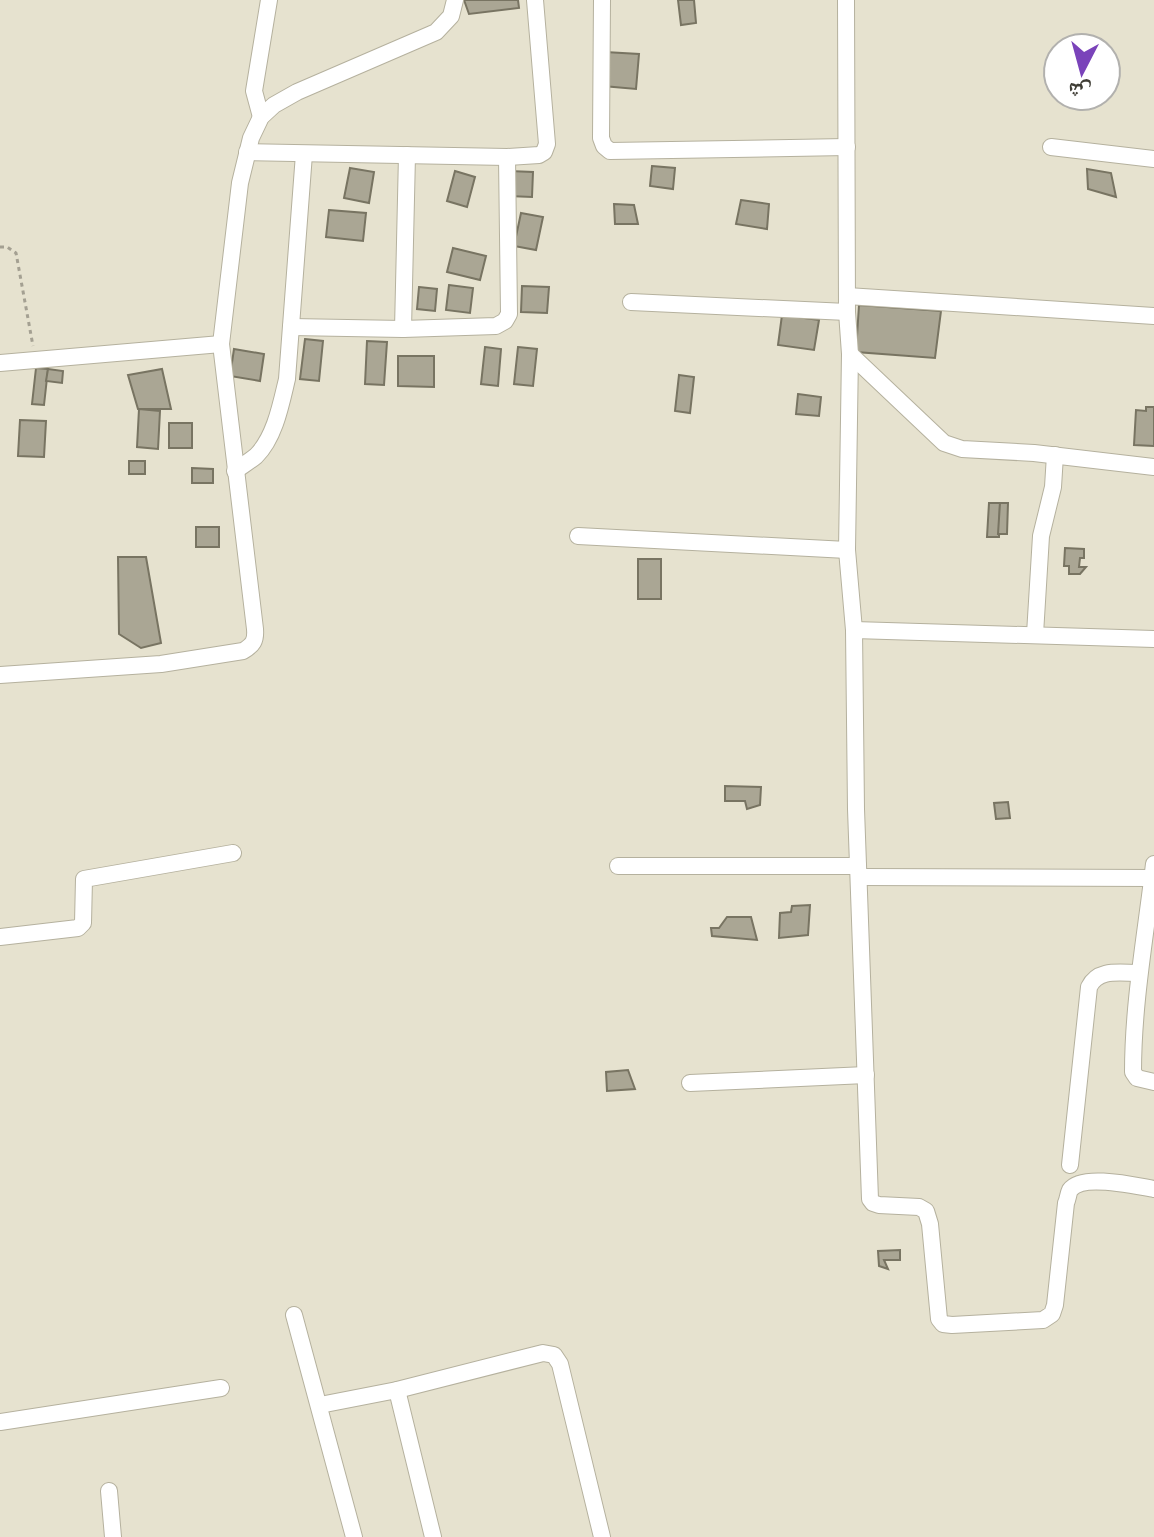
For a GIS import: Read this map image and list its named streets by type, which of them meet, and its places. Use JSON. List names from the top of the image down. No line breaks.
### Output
{"north":"bottom"}
